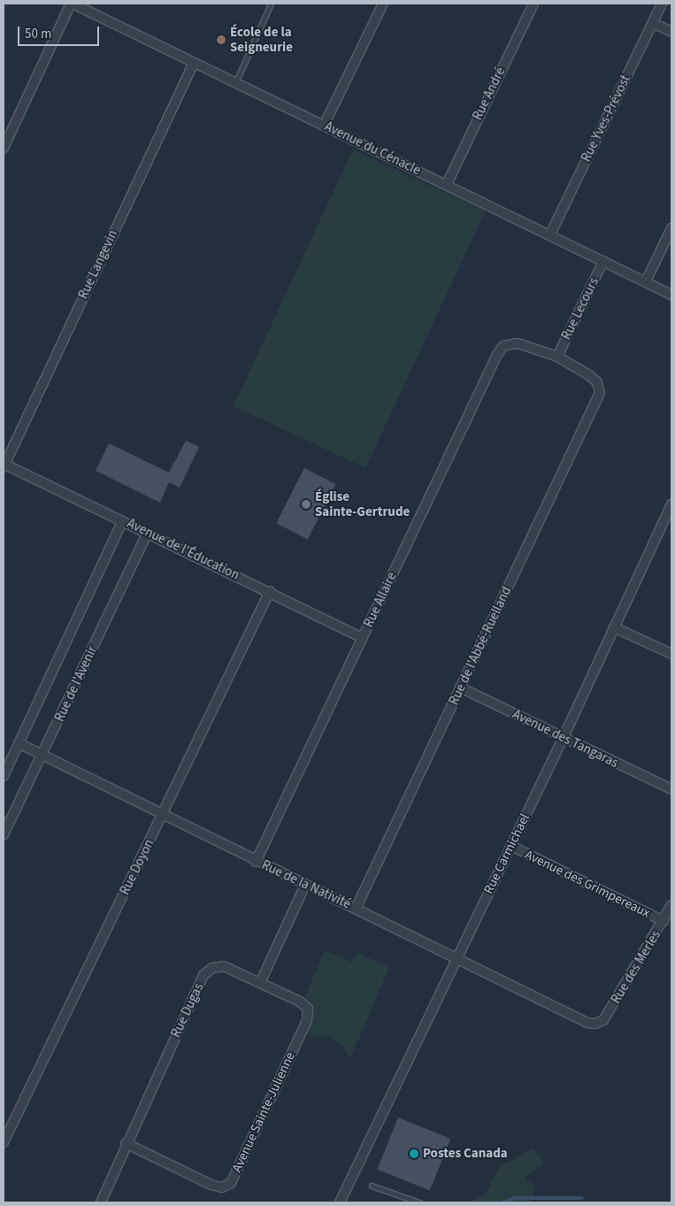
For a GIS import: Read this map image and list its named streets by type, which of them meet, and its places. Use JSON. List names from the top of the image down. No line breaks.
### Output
{"streets":{"street":["Rue André","Rue Yves-Prévost","Avenue du Cénacle","Rue Langevin","Rue Lecours","Avenue de l'Éducation","Rue Allaire","Rue de l'Abbé-Ruelland","Rue de l'Avenir","Avenue des Tangaras","Rue Carmichael","Rue Doyon","Avenue des Grimpereaux","Rue de la Nativité","Rue des Merles","Rue Dugas","Avenue Sainte-Julienne"]},"crossings":[["Rue André","Avenue du Cénacle"],["Rue Yves-Prévost","Avenue du Cénacle"],["Avenue du Cénacle","Rue Langevin"],["Avenue du Cénacle","Rue Lecours"],["Rue Langevin","Avenue de l'Éducation"],["Rue Lecours","Rue Allaire"],["Rue Lecours","Rue de l'Abbé-Ruelland"],["Avenue de l'Éducation","Rue Allaire"],["Avenue de l'Éducation","Rue de l'Avenir"],["Avenue de l'Éducation","Rue Doyon"],["Rue Allaire","Rue de l'Abbé-Ruelland"],["Rue Allaire","Rue de la Nativité"],["Rue de l'Abbé-Ruelland","Avenue des Tangaras"],["Rue de l'Abbé-Ruelland","Rue de la Nativité"],["Rue de l'Avenir","Rue de la Nativité"],["Avenue des Tangaras","Rue Carmichael"],["Rue Carmichael","Avenue des Grimpereaux"],["Rue Carmichael","Rue de la Nativité"],["Rue Doyon","Rue de la Nativité"],["Avenue des Grimpereaux","Rue des Merles"],["Rue de la Nativité","Rue des Merles"],["Rue Dugas","Avenue Sainte-Julienne"]],"places":["École de la Seigneurie","Église Sainte-Gertrude","Postes Canada"],"scale_bar":"50 m"}
